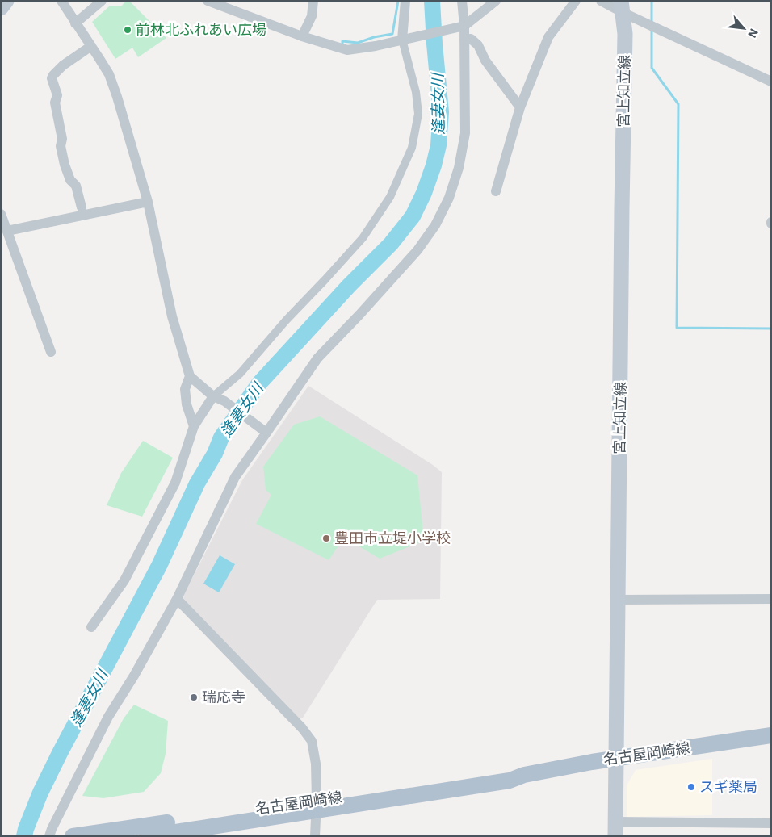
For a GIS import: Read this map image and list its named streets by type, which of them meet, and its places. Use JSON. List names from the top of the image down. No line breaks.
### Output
{"streets":{"main road":["宮上知立線","名古屋岡崎線"]},"crossings":[["宮上知立線","名古屋岡崎線"]],"water":["逢妻女川"],"places":["前林北ふれあい広場","豊田市立堤小学校","瑞応寺","スギ薬局"],"north":"bottom right"}
